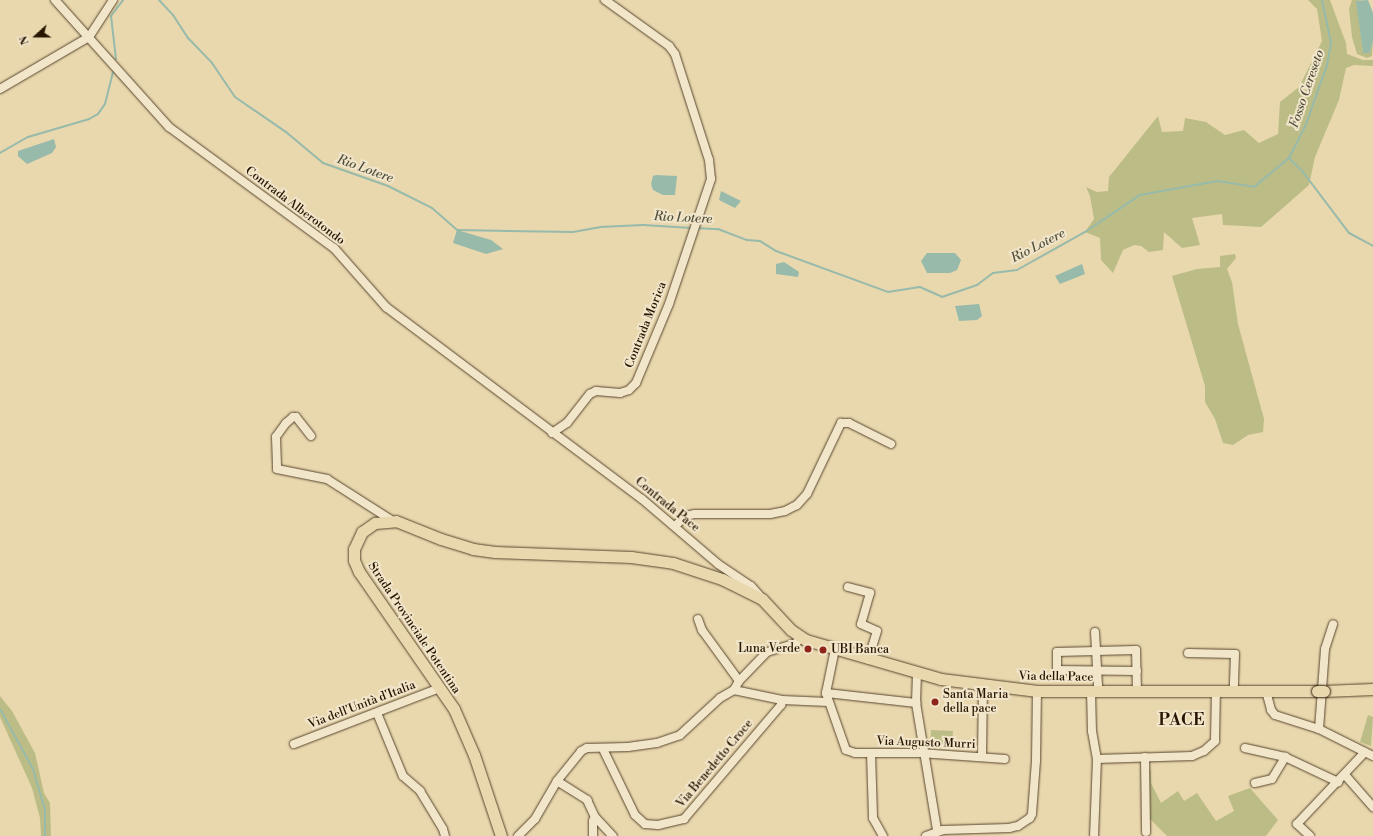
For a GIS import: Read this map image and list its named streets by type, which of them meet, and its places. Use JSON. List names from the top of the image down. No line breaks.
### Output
{"streets":{"main road":["Strada Provinciale Potentina","Via della Pace"],"street":["Contrada Alberotondo","Contrada Morica","Contrada Pace","Via dell'Unità d'Italia","Via Augusto Murri","Via Benedetto Croce"]},"crossings":[["Contrada Alberotondo","Contrada Morica"],["Contrada Alberotondo","Contrada Pace"],["Contrada Morica","Contrada Pace"],["Contrada Pace","Via della Pace"],["Strada Provinciale Potentina","Via dell'Unità d'Italia"]],"districts":["PACE"],"water":["Fosso Cereseto","Rio Lotere"],"places":["Luna Verde","UBI Banca","Santa Maria della pace"],"north":"left"}
